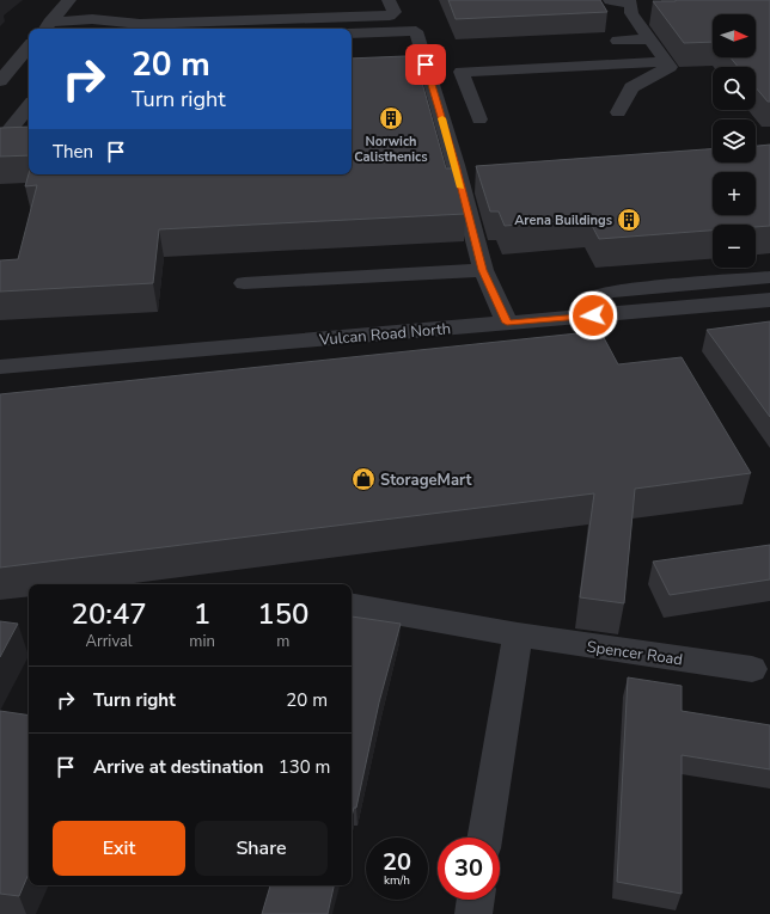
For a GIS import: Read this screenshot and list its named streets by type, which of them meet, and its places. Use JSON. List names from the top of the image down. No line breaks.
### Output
{"streets":{"street":["Vulcan Road North","Spencer Road"]},"places":{"building":["Norwich Calisthenics","Arena Buildings"],"shop":["StorageMart"]},"north":"right","page":{"map_buttons":["+","−"],"turn":["20 m","Turn right"],"then":"Then","eta":["20:47","Arrival","1","min","150","m"],"list":[{"name":"Turn right","value":"20 m"},{"name":"Arrive at destination","value":"130 m"}],"buttons":["Exit","Share"],"speed":"20 km/h","limit":"30"}}
